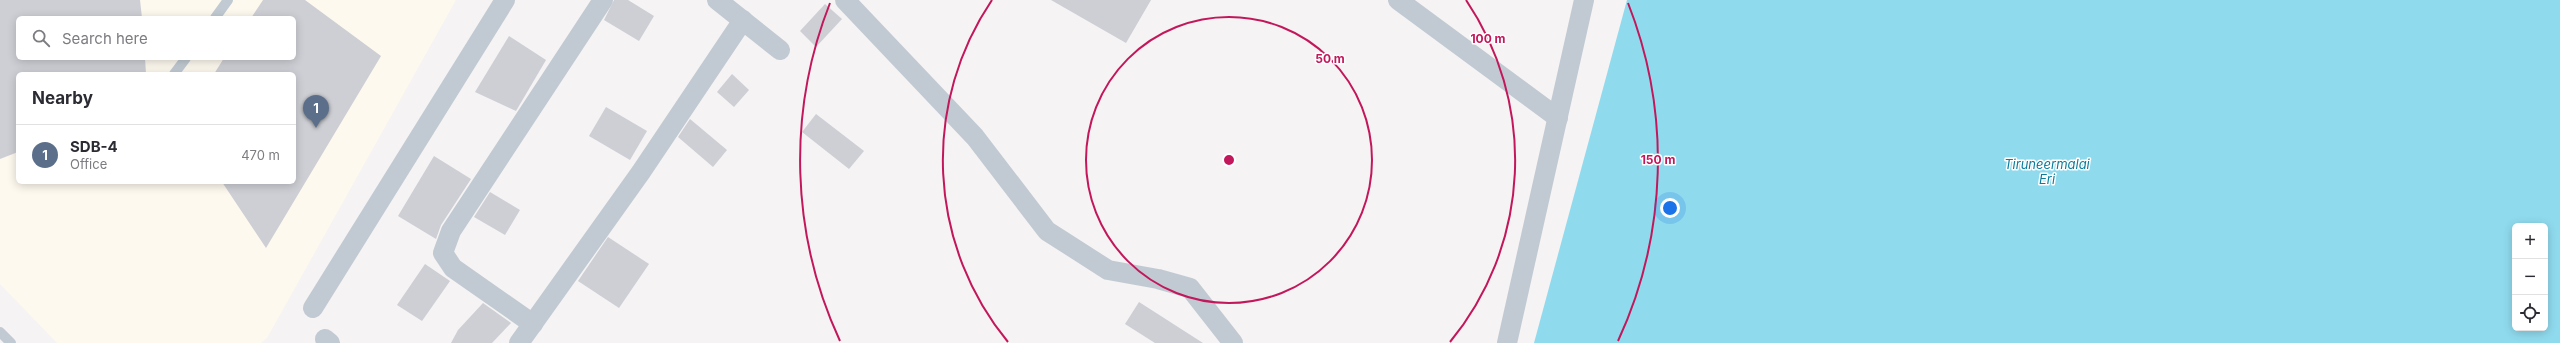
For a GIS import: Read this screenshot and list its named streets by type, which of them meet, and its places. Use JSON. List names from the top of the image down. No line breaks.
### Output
{"water":["Tiruneermalai Eri"],"page":{"search":"Search here","heading":"Nearby","pins":"1","list":[{"mark":"1","name":"SDB-4","note":"Office","value":"470 m"}],"map_buttons":["+","−"]},"rings":["100 m","50 m","150 m"]}
